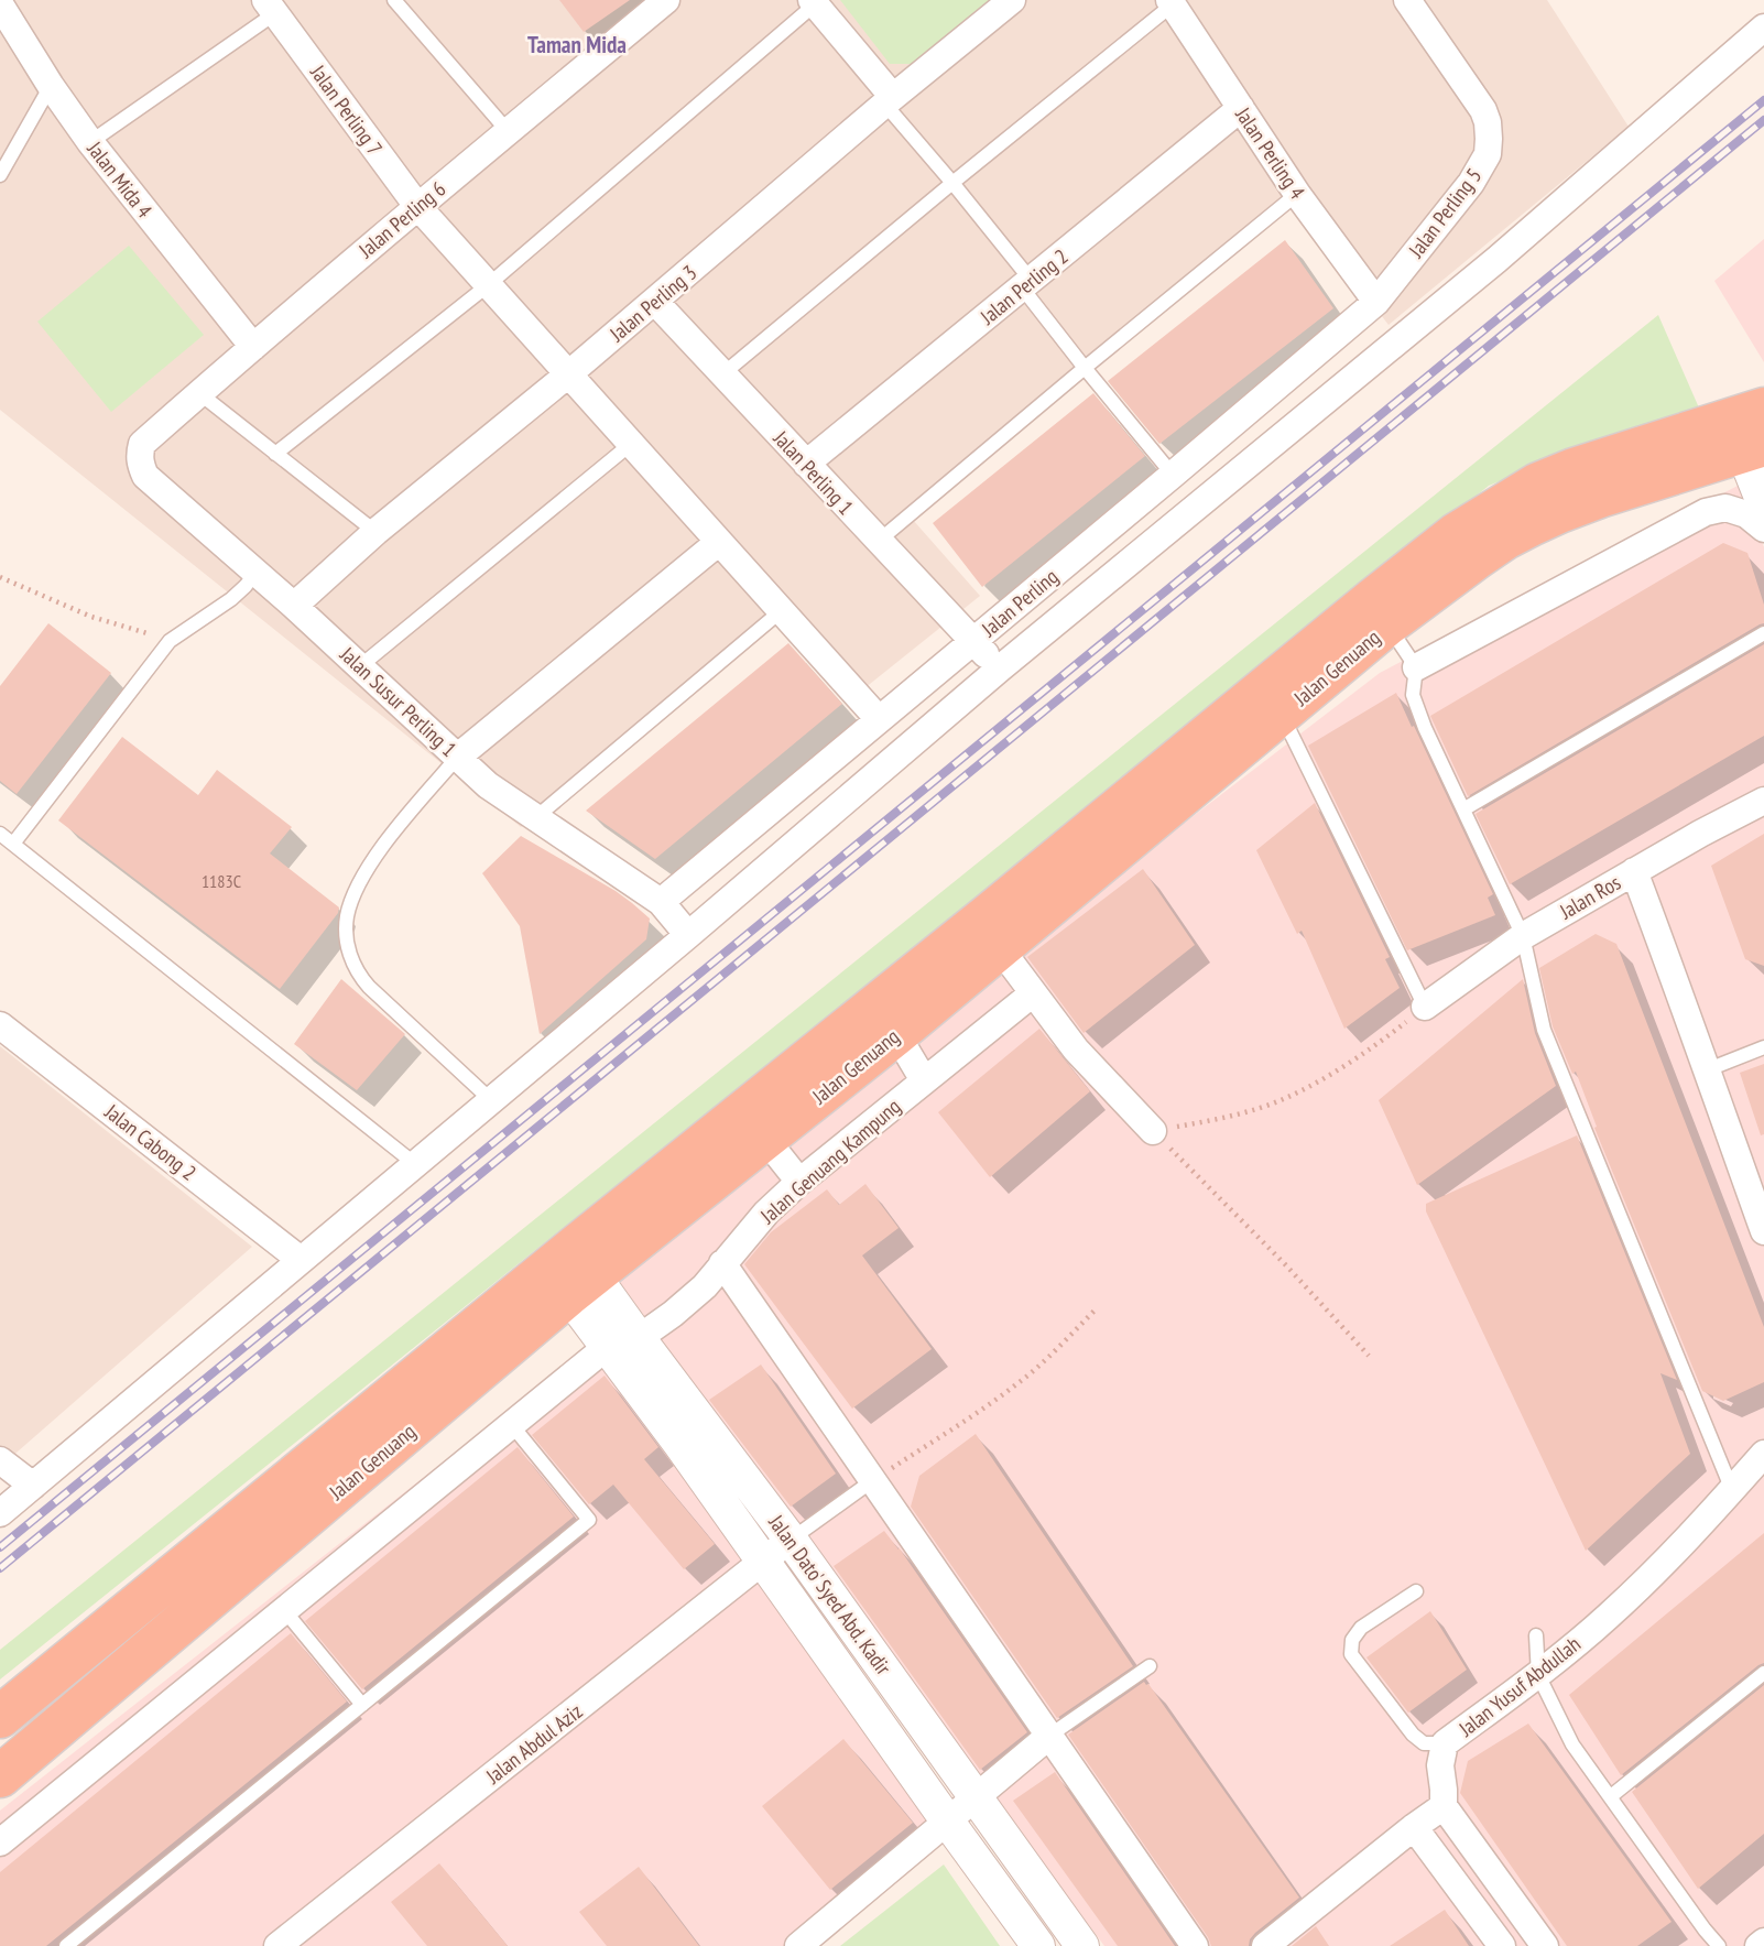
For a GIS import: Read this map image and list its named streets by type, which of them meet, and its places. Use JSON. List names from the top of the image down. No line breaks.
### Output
{"streets":{"highway":["Jalan Genuang"],"street":["Jalan Perling 7","Jalan Perling 4","Jalan Mida 4","Jalan Perling 5","Jalan Perling 6","Jalan Perling 2","Jalan Perling 3","Jalan Perling 1","Jalan Perling","Jalan Susur Perling 1","Jalan Ros","Jalan Cabong 2","Jalan Genuang Kampung","Jalan Dato' Syed Abd. Kadir","Jalan Yusuf Abdullah","Jalan Abdul Aziz"]},"crossings":[["Jalan Perling 7","Jalan Perling 6"],["Jalan Perling 7","Jalan Perling 3"],["Jalan Perling 7","Jalan Perling"],["Jalan Perling 4","Jalan Perling 5"],["Jalan Perling 4","Jalan Perling 2"],["Jalan Perling 4","Jalan Perling"],["Jalan Mida 4","Jalan Perling 6"],["Jalan Perling 5","Jalan Perling"],["Jalan Perling 6","Jalan Susur Perling 1"],["Jalan Perling 2","Jalan Perling 1"],["Jalan Perling 3","Jalan Perling 1"],["Jalan Perling 3","Jalan Susur Perling 1"],["Jalan Perling 1","Jalan Perling"],["Jalan Perling","Jalan Susur Perling 1"],["Jalan Genuang","Jalan Dato' Syed Abd. Kadir"],["Jalan Genuang Kampung","Jalan Dato' Syed Abd. Kadir"],["Jalan Dato' Syed Abd. Kadir","Jalan Abdul Aziz"]],"districts":["Taman Mida"],"house_numbers":["1183C"]}
